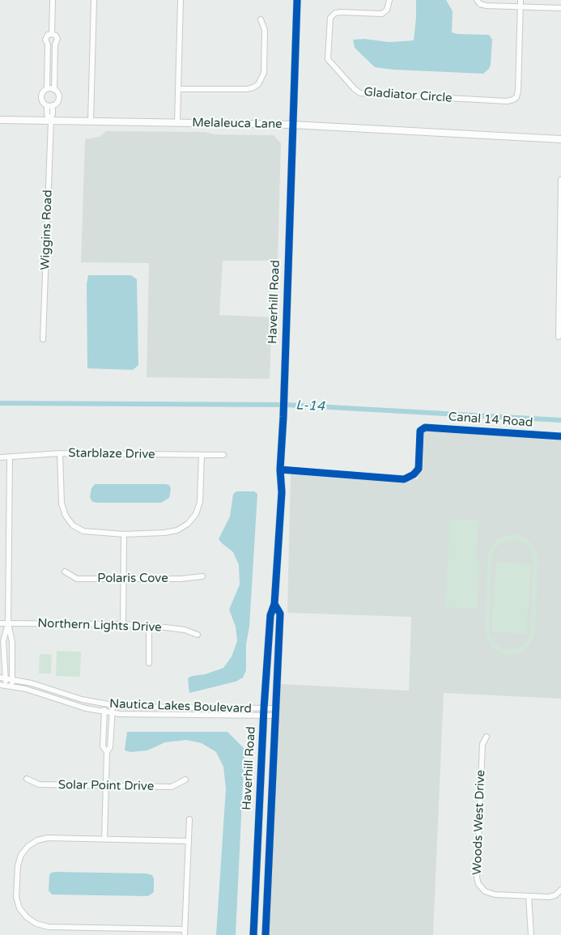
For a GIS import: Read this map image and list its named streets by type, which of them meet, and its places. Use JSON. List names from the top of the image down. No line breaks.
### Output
{"streets":{"street":["Gladiator Circle","Melaleuca Lane","Wiggins Road","Haverhill Road","Canal 14 Road","Starblaze Drive","Polaris Cove","Northern Lights Drive","Nautica Lakes Boulevard","Solar Point Drive","Woods West Drive"]},"crossings":[["Melaleuca Lane","Wiggins Road"],["Melaleuca Lane","Haverhill Road"],["Haverhill Road","Canal 14 Road"],["Haverhill Road","Nautica Lakes Boulevard"]],"water":["L-14"]}
